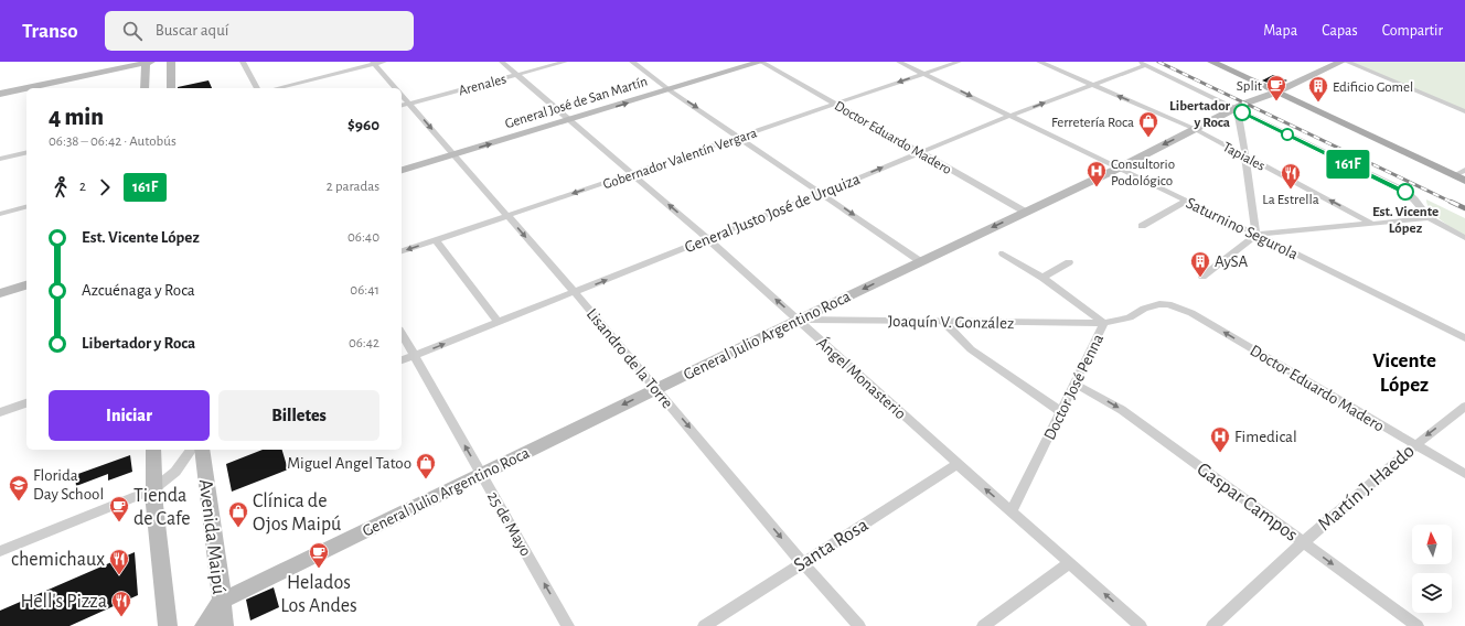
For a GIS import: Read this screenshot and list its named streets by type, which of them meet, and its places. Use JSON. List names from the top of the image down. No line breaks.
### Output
{"streets":{"street":["Arenales","General José de San Martín","Doctor Eduardo Madero","Tapiales","Gobernador Valentín Vergara","General Justo José de Urquiza","Saturnino Segurola","Joaquín V. González","General Julio Argentino Roca","Lisandro de la Torre","Ángel Monasterio","Doctor José Penna","Martín J. Haedo","Gaspar Campos","25 de Mayo","Avenida Maipú","Santa Rosa"]},"crossings":[["Arenales","Lisandro de la Torre"],["Arenales","Ángel Monasterio"],["General José de San Martín","Doctor Eduardo Madero"],["General José de San Martín","Lisandro de la Torre"],["General José de San Martín","Ángel Monasterio"],["Doctor Eduardo Madero","Gobernador Valentín Vergara"],["Doctor Eduardo Madero","General Justo José de Urquiza"],["Doctor Eduardo Madero","General Julio Argentino Roca"],["Doctor Eduardo Madero","Doctor José Penna"],["Doctor Eduardo Madero","Martín J. Haedo"],["Tapiales","General Justo José de Urquiza"],["Tapiales","General Julio Argentino Roca"],["Gobernador Valentín Vergara","Saturnino Segurola"],["Gobernador Valentín Vergara","Lisandro de la Torre"],["Gobernador Valentín Vergara","Ángel Monasterio"],["General Justo José de Urquiza","Saturnino Segurola"],["General Justo José de Urquiza","Lisandro de la Torre"],["General Justo José de Urquiza","Ángel Monasterio"],["General Justo José de Urquiza","25 de Mayo"],["Saturnino Segurola","General Julio Argentino Roca"],["Joaquín V. González","General Julio Argentino Roca"],["Joaquín V. González","Ángel Monasterio"],["Joaquín V. González","Doctor José Penna"],["General Julio Argentino Roca","Lisandro de la Torre"],["General Julio Argentino Roca","Ángel Monasterio"],["General Julio Argentino Roca","25 de Mayo"],["General Julio Argentino Roca","Avenida Maipú"],["Lisandro de la Torre","Santa Rosa"],["Ángel Monasterio","Doctor José Penna"],["Ángel Monasterio","Santa Rosa"],["Doctor José Penna","Gaspar Campos"],["Martín J. Haedo","Gaspar Campos"]],"one_way":["General José de San Martín","Doctor Eduardo Madero","Gobernador Valentín Vergara","General Justo José de Urquiza","General Julio Argentino Roca","Lisandro de la Torre","Ángel Monasterio","Gaspar Campos","25 de Mayo"],"districts":["Vicente López"],"places":{"cafe":["Split","Tienda de Cafe","Helados Los Andes"],"building":["Edificio Gomel","AySA"],"other":["Libertador y Roca","Est. Vicente López"],"shop":["Ferretería Roca","Miguel Angel Tatoo","Clínica de Ojos Maipú"],"hospital":["Consultorio Podológico","Fimedical"],"restaurant":["La Estrella","chemichaux","Hell's Pizza"],"school or university":["Florida Day School"]},"lines":["bus line 161F"],"north":"top","page":{"header":"Transo","search":"Buscar aquí","nav":["Mapa","Capas","Compartir"],"on_map":"161F","heading":["4 min","06:38 – 06:42 · Autobús","$960"],"legs":["2","161F","2 paradas"],"list":[{"name":"Est. Vicente López","value":"06:40"},{"name":"Azcuénaga y Roca","value":"06:41"},{"name":"Libertador y Roca","value":"06:42"}],"buttons":["Iniciar","Billetes"]}}
